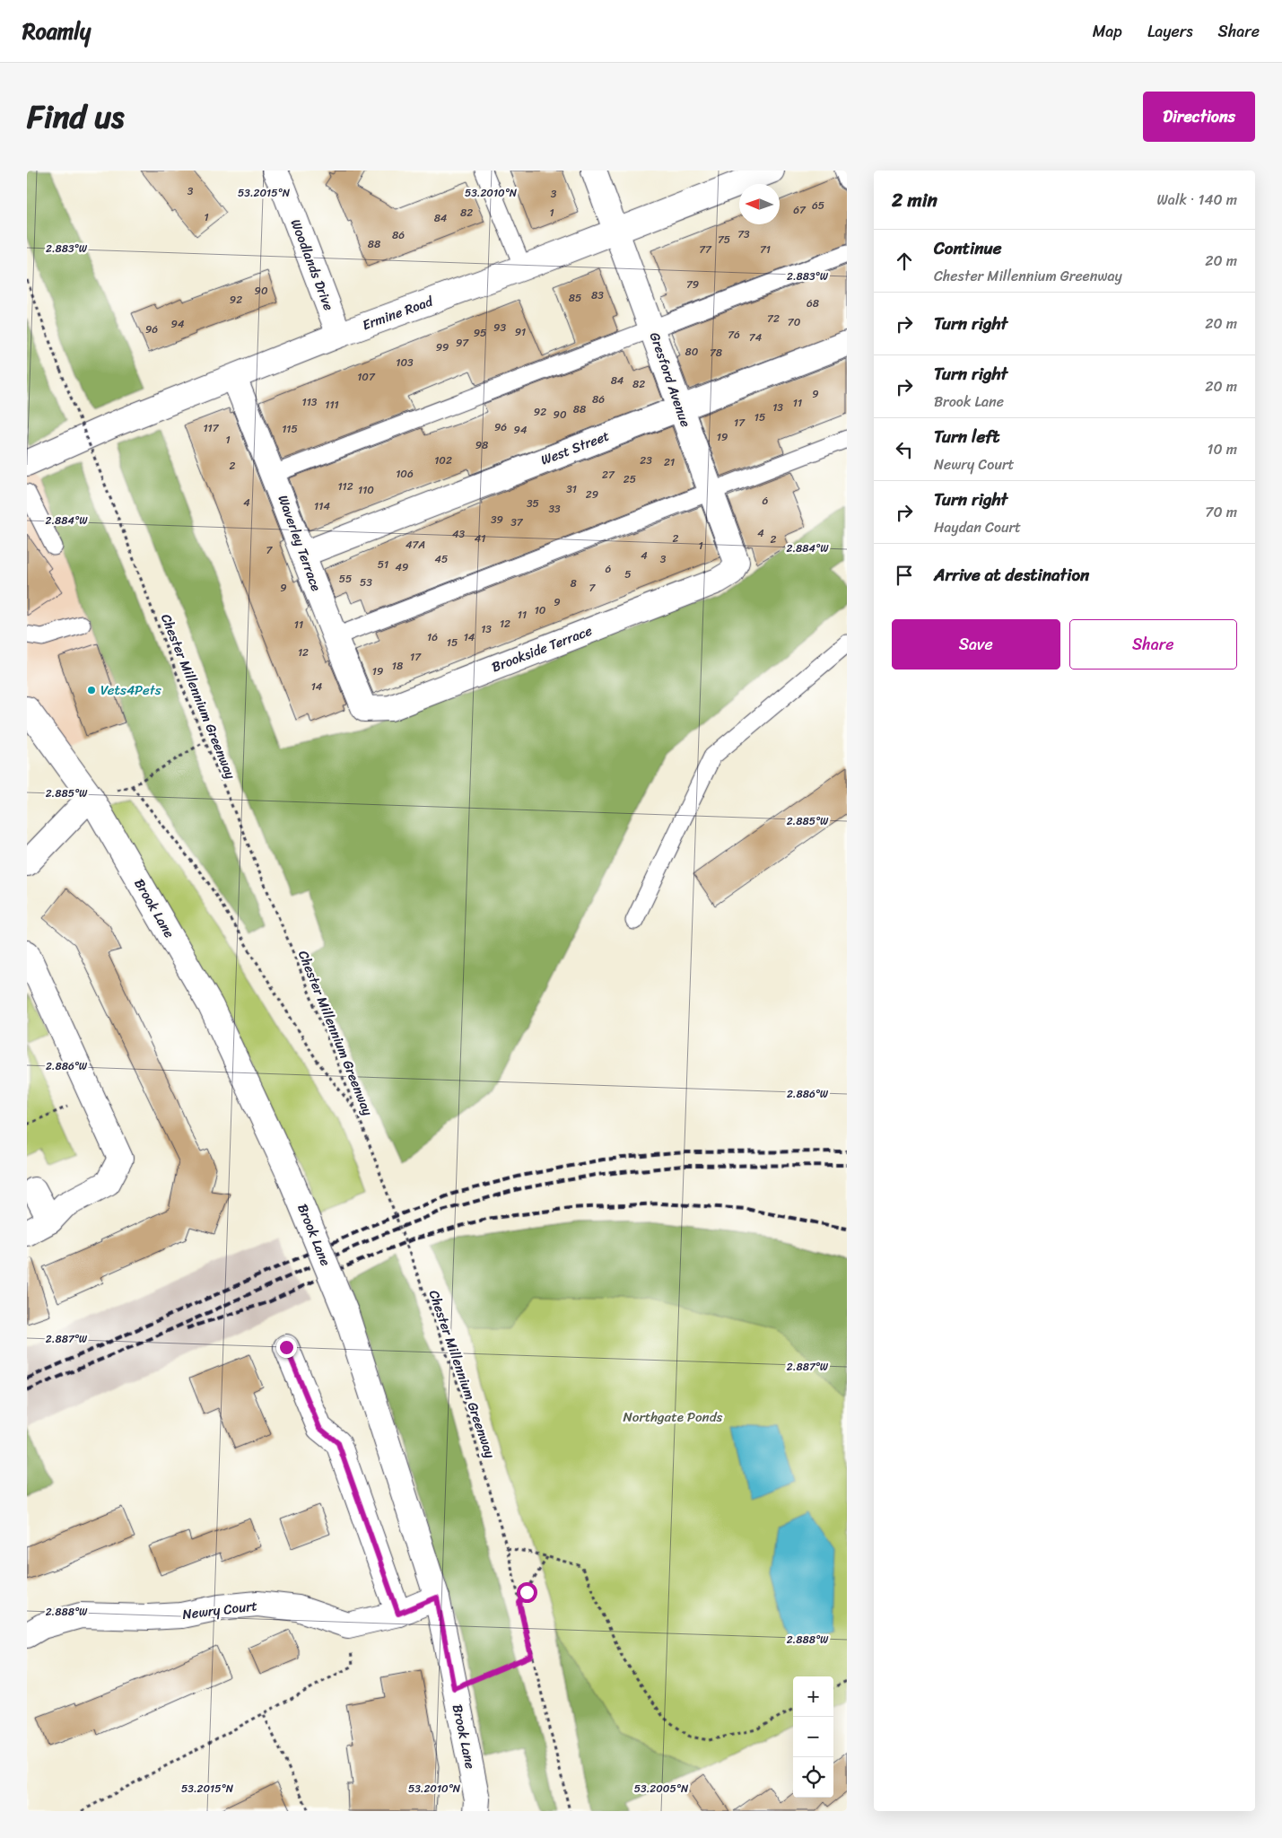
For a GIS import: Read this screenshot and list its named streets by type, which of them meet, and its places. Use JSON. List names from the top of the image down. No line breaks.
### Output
{"streets":{"street":["Woodlands Drive","Ermine Road","Gresford Avenue","West Street","Waverley Terrace","Brookside Terrace","Brook Lane","Newry Court"],"path":["Chester Millennium Greenway"]},"crossings":[["Woodlands Drive","Ermine Road"],["Ermine Road","Gresford Avenue"],["Ermine Road","Waverley Terrace"],["Gresford Avenue","West Street"],["Gresford Avenue","Brookside Terrace"],["West Street","Waverley Terrace"],["Waverley Terrace","Brookside Terrace"]],"parks":["Northgate Ponds"],"places":["Vets4Pets"],"house_numbers":["3","3","65","67","82","1","1","84","73","86","75","88","77","71","79","90","83","85","92","68","72","70","94","93","96","91","95","76","74","97","99","80","78","103","107","84","82","9","86","113","11","111","13","88","92","90","15","17","96","117","115","94","19","1","98","102","23","21","2","106","27","25","112","31","110","29","6","4","35","114","33","39","37","4","43","41","2","2","47A","1","7","4","45","3","51","49","6","5","55","53","8","9","7","9","10","11","12","11","13","16","14","15","12","17","18","19","14"],"north":"left","page":{"header":"Roamly","nav":["Map","Layers","Share"],"title":"Find us","buttons":["Directions",["Save","Share"]],"heading":["2 min","Walk · 140 m"],"list":[["Continue","Chester Millennium Greenway","20 m"],["Turn right","20 m"],["Turn right","Brook Lane","20 m"],["Turn left","Newry Court","10 m"],["Turn right","Haydan Court","70 m"],"Arrive at destination"],"map_buttons":["+","−"]},"coordinates":["53.2015°N","53.2010°N","2.883°W","2.884°W","2.885°W","2.886°W","2.887°W","2.888°W","53.2005°N"]}
